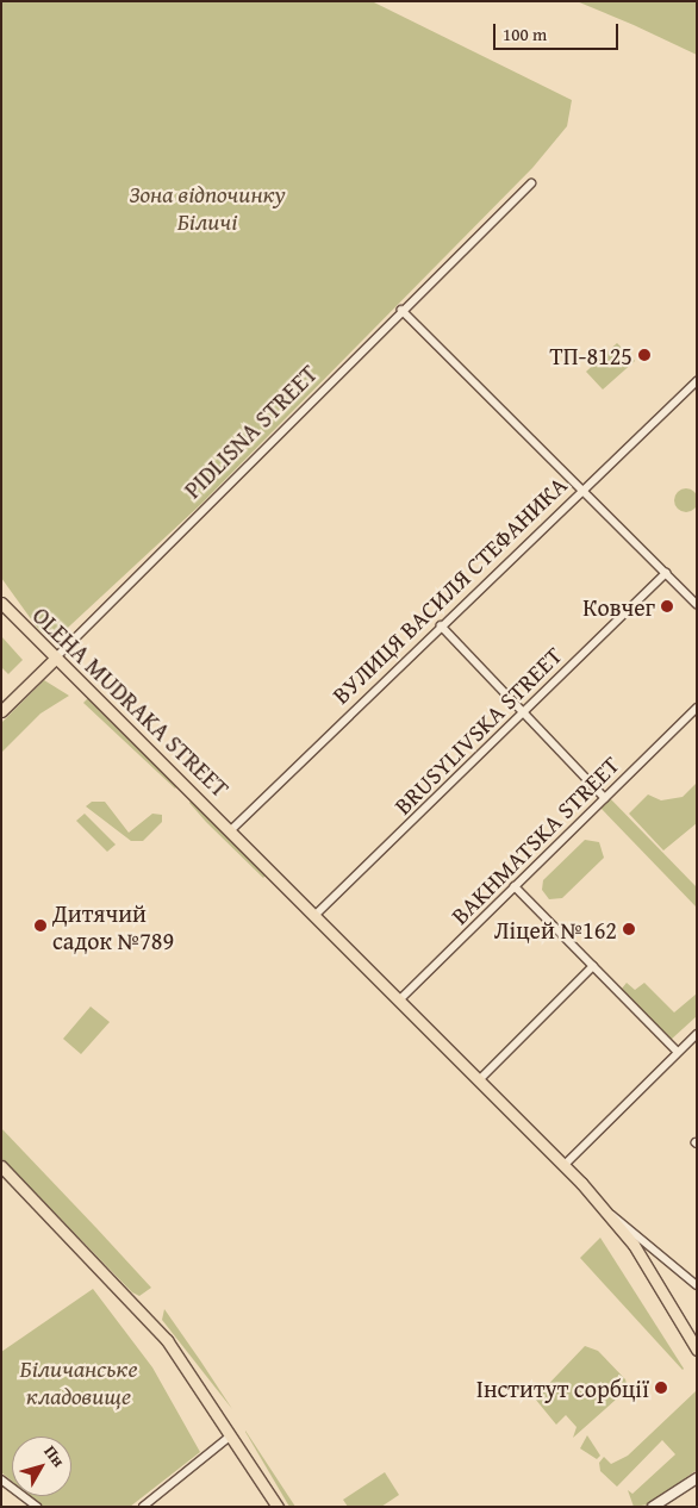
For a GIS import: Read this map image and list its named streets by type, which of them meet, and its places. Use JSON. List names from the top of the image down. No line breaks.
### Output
{"streets":{"main road":["PIDLISNA STREET","OLEHA MUDRAKA STREET"],"street":["ВУЛИЦЯ ВАСИЛЯ СТЕФАНИКА","BRUSYLIVSKA STREET","BAKHMATSKA STREET"]},"crossings":[["PIDLISNA STREET","OLEHA MUDRAKA STREET"],["ВУЛИЦЯ ВАСИЛЯ СТЕФАНИКА","OLEHA MUDRAKA STREET"],["OLEHA MUDRAKA STREET","BRUSYLIVSKA STREET"],["OLEHA MUDRAKA STREET","BAKHMATSKA STREET"]],"parks":["Зона відпочинку Біличі","Біличанське кладовище"],"places":["ТП-8125","Ковчег","Дитячий садок №789","Ліцей №162","Інститут сорбції"],"scale_bar":"100 m","north":"top right"}
